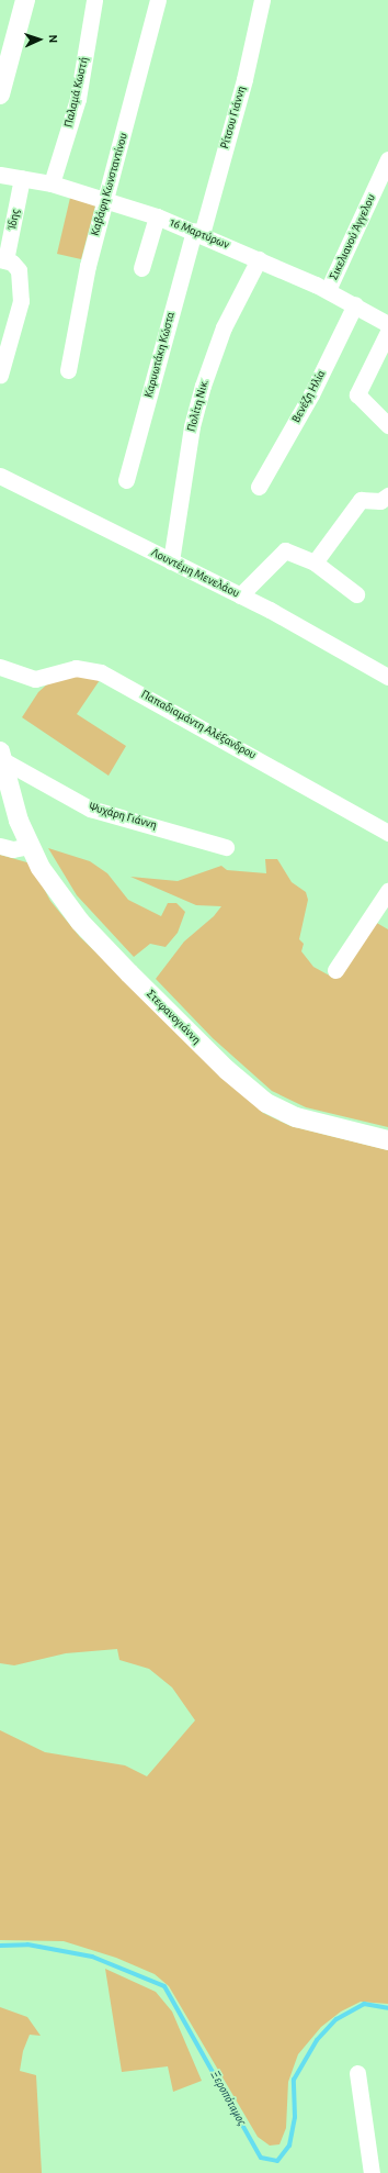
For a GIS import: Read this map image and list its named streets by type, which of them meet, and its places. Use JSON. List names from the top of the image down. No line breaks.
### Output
{"streets":{"street":["Παλαμά Κωστή","Ρίτσου Γιάννη","Καβάφη Κωνσταντίνου","Ίδης","16 Μαρτύρων","Σικελιανού Άγγελου","Καρυωτάκη Κώστα","Βενέζη Ηλία","Πολίτη Νικ.","Λουντέμη Μενελάου","Παπαδιαμάντη Αλέξανδρου","Ψυχάρη Γιάννη","Στεφανογιάννη"]},"crossings":[["Παλαμά Κωστή","16 Μαρτύρων"],["Ρίτσου Γιάννη","16 Μαρτύρων"],["Ρίτσου Γιάννη","Καρυωτάκη Κώστα"],["Καβάφη Κωνσταντίνου","16 Μαρτύρων"],["Ίδης","16 Μαρτύρων"],["16 Μαρτύρων","Σικελιανού Άγγελου"],["16 Μαρτύρων","Καρυωτάκη Κώστα"],["16 Μαρτύρων","Βενέζη Ηλία"],["16 Μαρτύρων","Πολίτη Νικ."],["Πολίτη Νικ.","Λουντέμη Μενελάου"],["Ψυχάρη Γιάννη","Στεφανογιάννη"]],"water":["Ξεροπόταμος"],"north":"right"}
